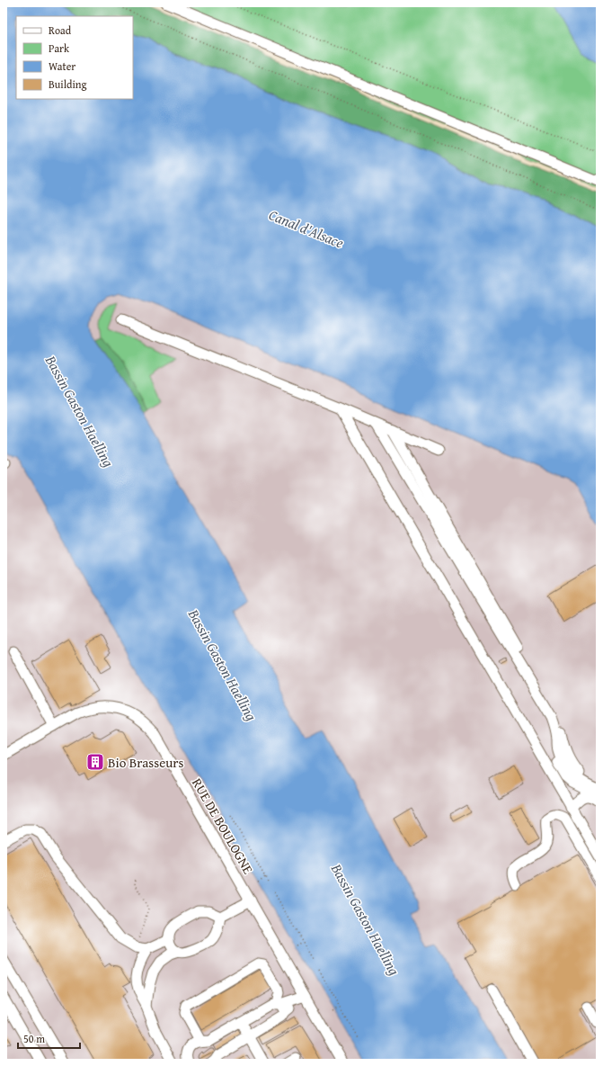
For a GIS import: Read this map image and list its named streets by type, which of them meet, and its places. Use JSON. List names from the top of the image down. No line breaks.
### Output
{"streets":{"street":["RUE DE BOULOGNE"]},"water":["Canal d'Alsace","Bassin Gaston Haelling"],"places":{"building":["Bio Brasseurs"]},"legend":["Road","Park","Water","Building"],"scale_bar":"50 m"}
